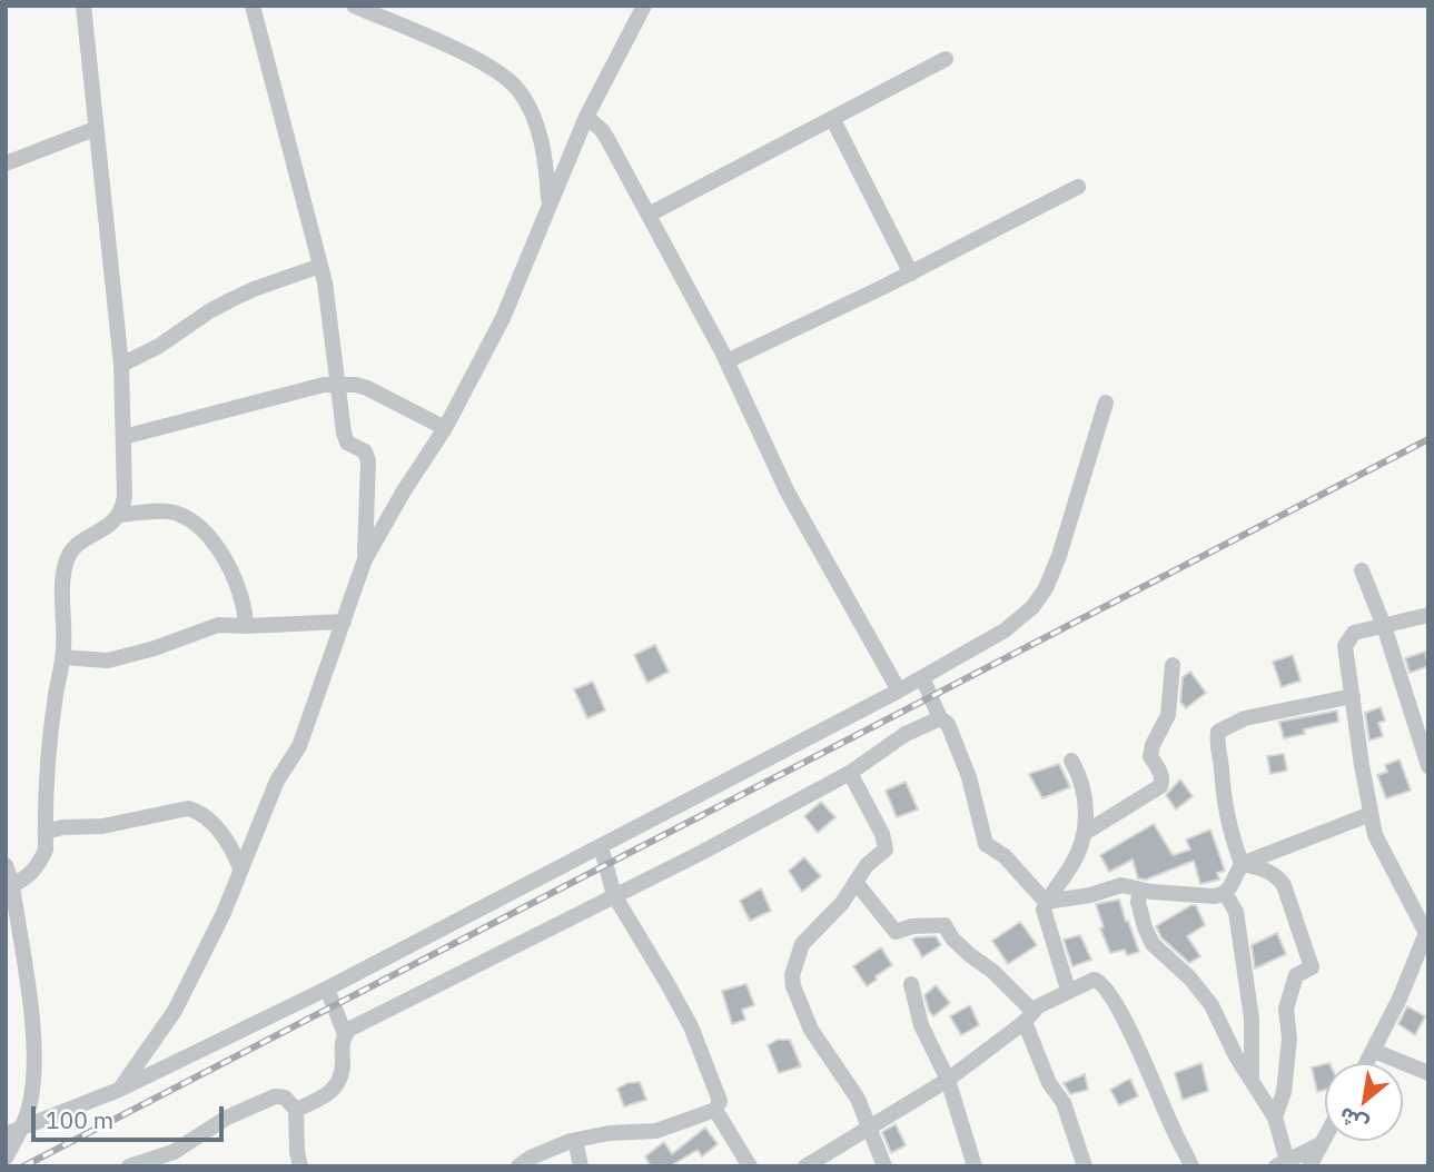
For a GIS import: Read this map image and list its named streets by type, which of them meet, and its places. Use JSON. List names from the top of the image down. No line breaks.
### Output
{"scale_bar":"100 m","north":"bottom left"}
